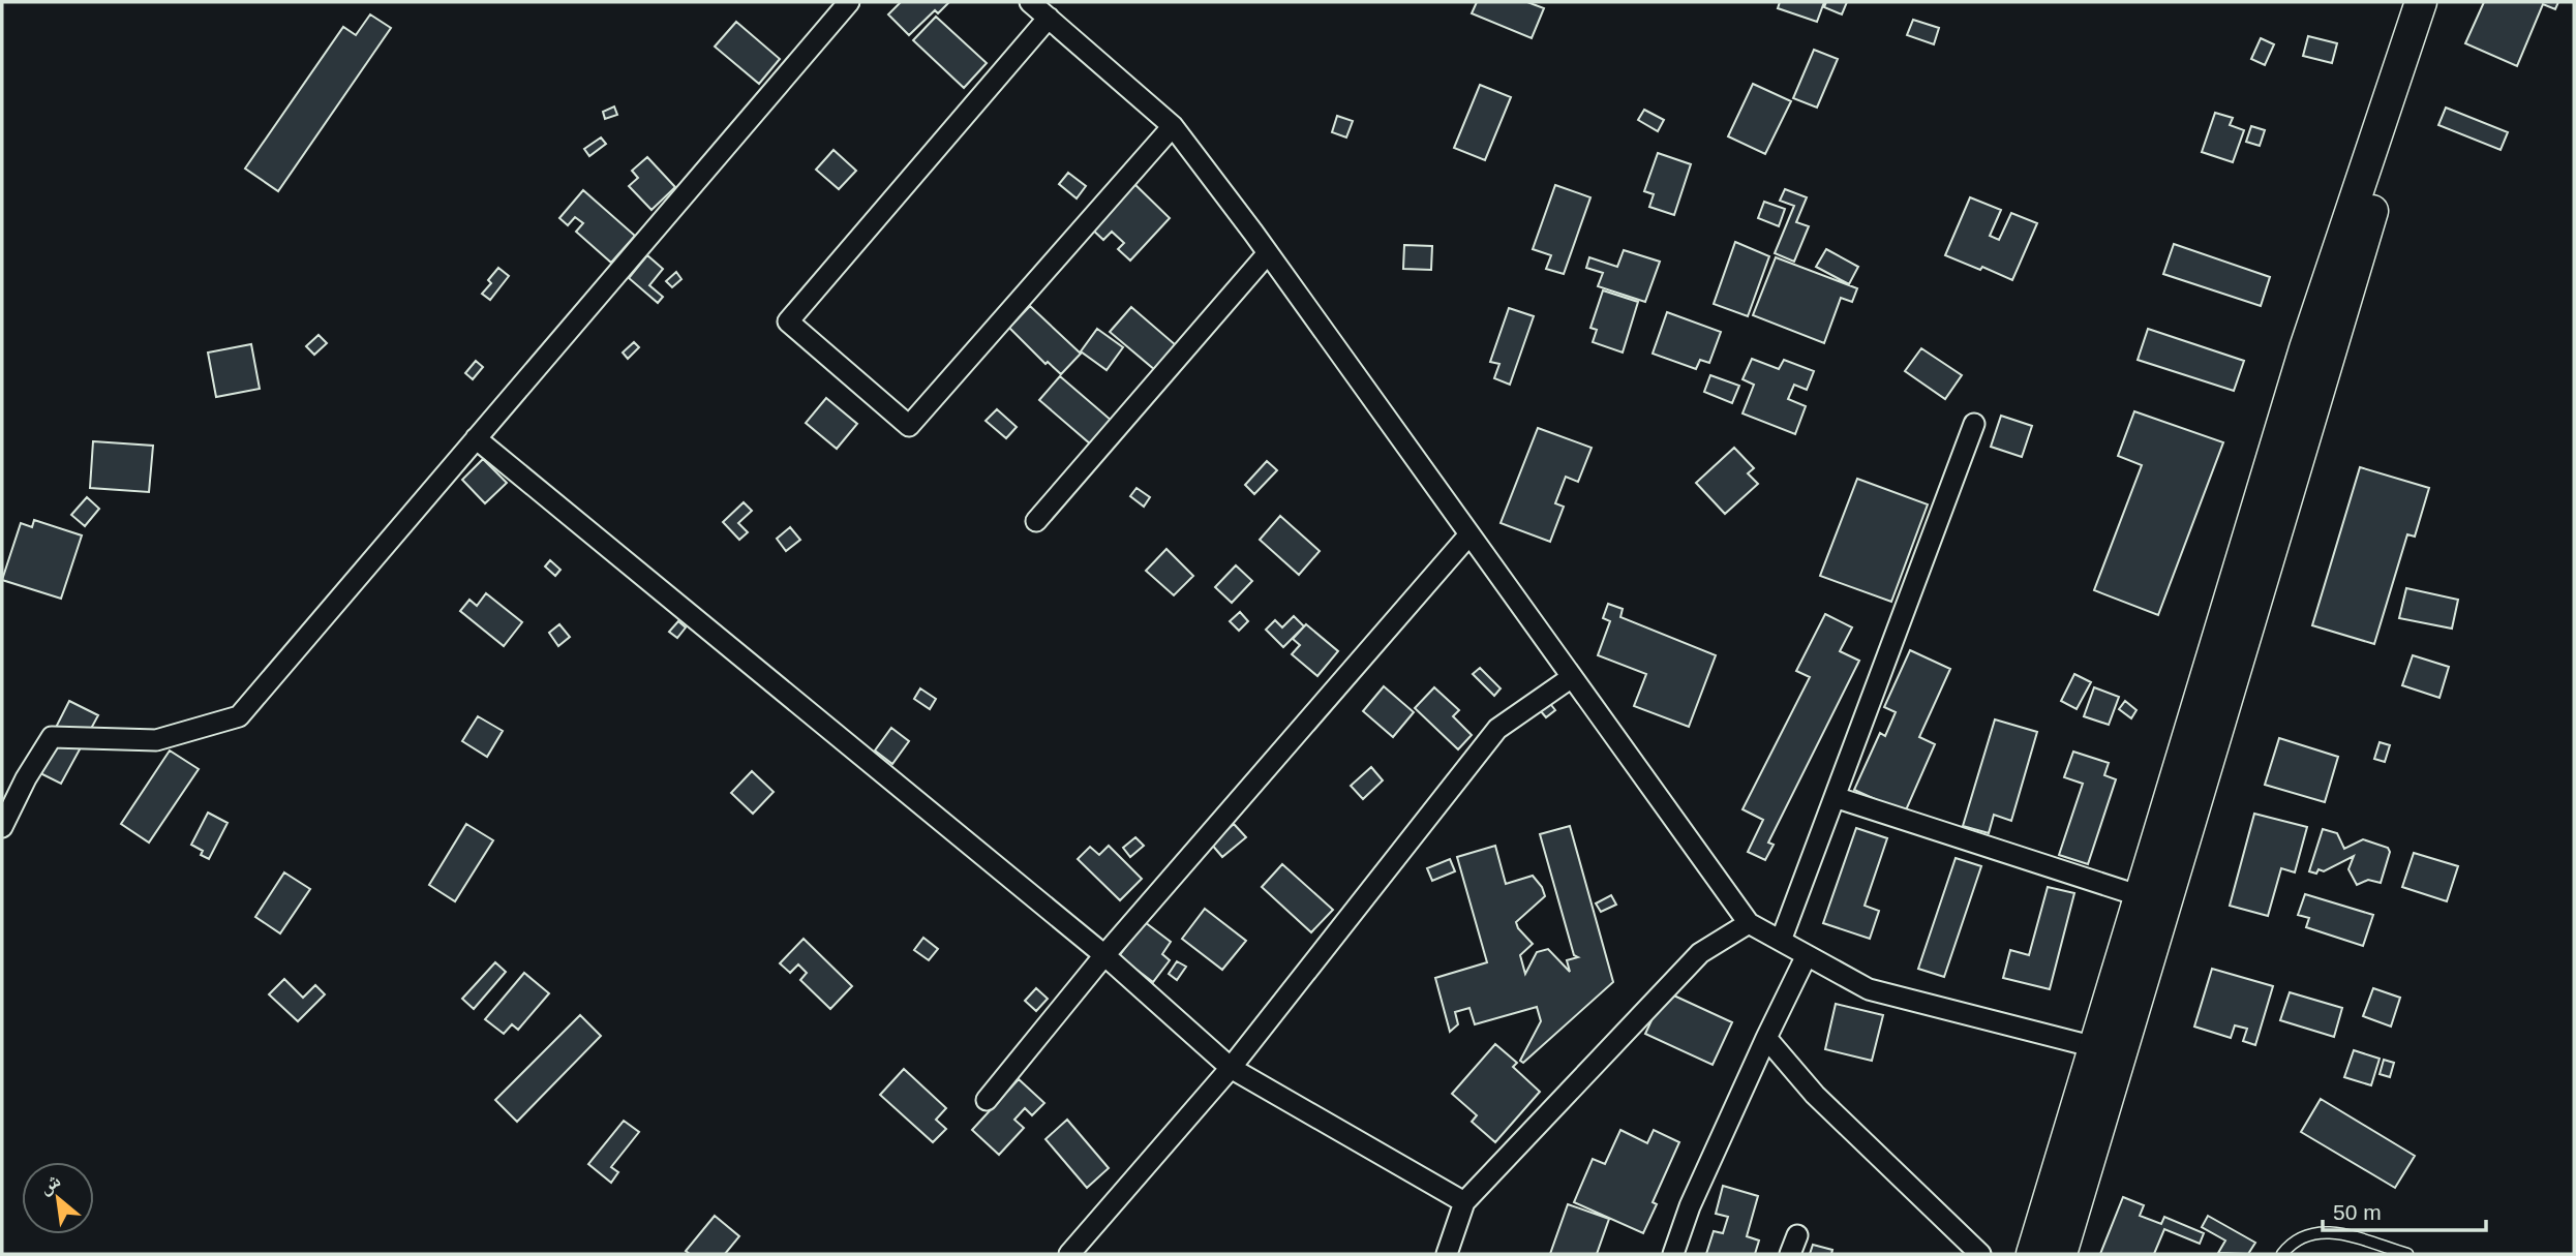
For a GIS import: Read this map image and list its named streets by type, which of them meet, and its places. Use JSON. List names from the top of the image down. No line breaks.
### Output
{"scale_bar":"50 m","north":"top left"}
